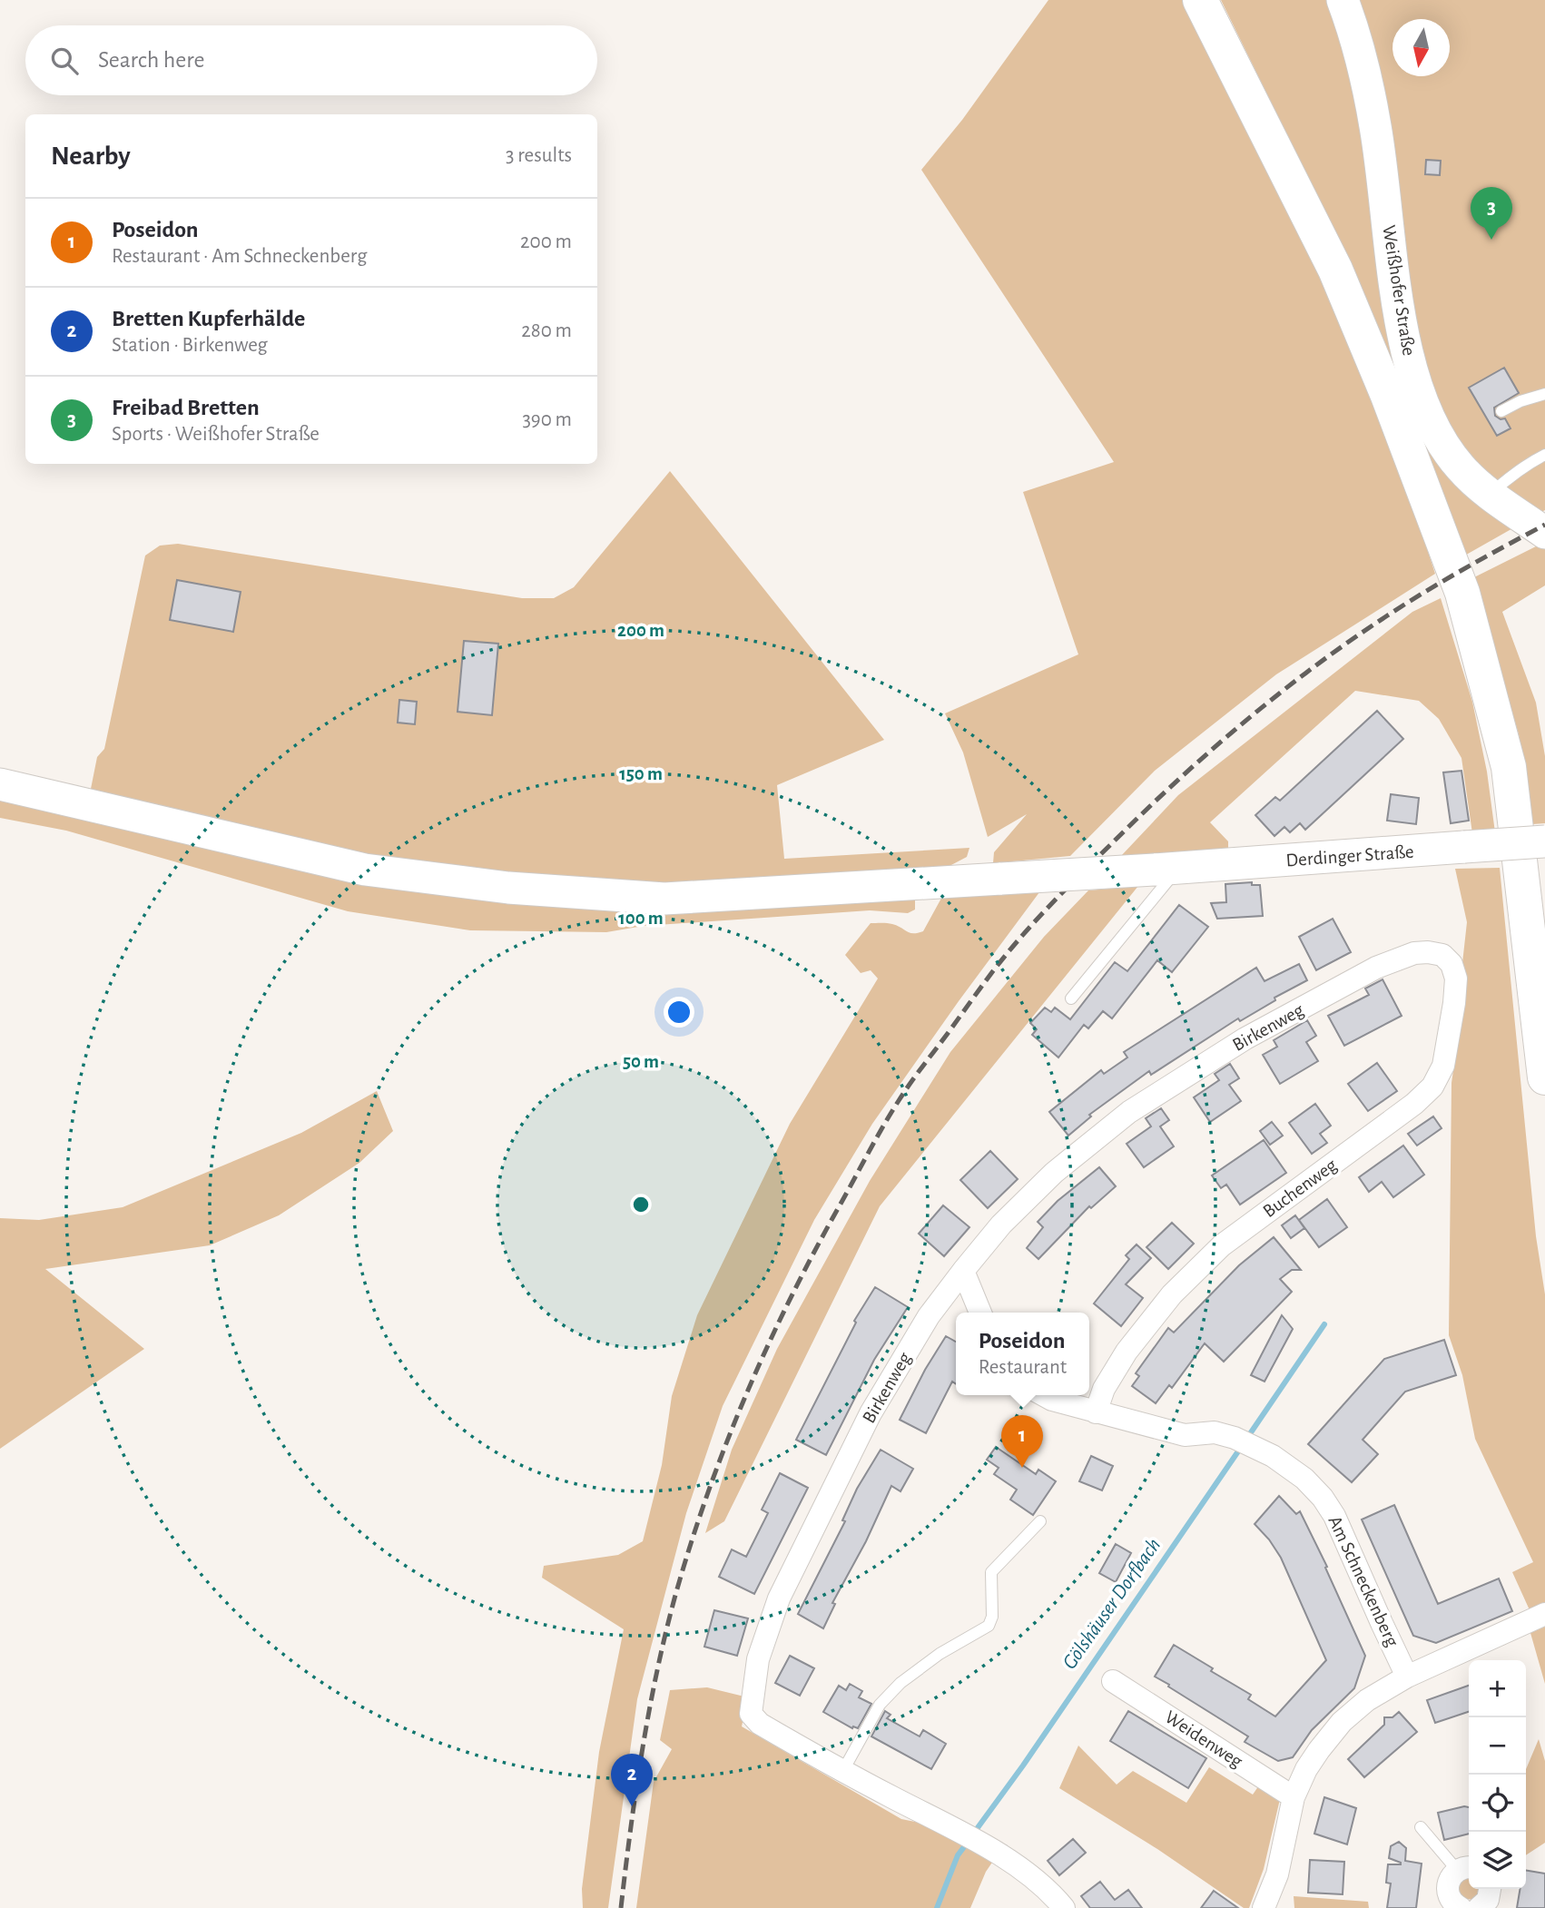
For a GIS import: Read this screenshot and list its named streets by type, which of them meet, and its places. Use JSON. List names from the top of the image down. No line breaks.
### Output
{"streets":{"main road":["Weißhofer Straße","Derdinger Straße"],"street":["Birkenweg","Buchenweg","Am Schneckenberg","Weidenweg"]},"crossings":[["Birkenweg","Buchenweg"],["Buchenweg","Am Schneckenberg"]],"water":["Gölshäuser Dorfbach"],"north":"bottom","page":{"search":"Search here","heading":["Nearby","3 results"],"pins":["3","1","2"],"list":[{"mark":"1","name":"Poseidon","note":"Restaurant · Am Schneckenberg","value":"200 m"},{"mark":"2","name":"Bretten Kupferhälde","note":"Station · Birkenweg","value":"280 m"},{"mark":"3","name":"Freibad Bretten","note":"Sports · Weißhofer Straße","value":"390 m"}],"popup":["Poseidon","Restaurant"],"map_buttons":["+","−"]},"rings":["200 m","150 m","100 m","50 m"]}
